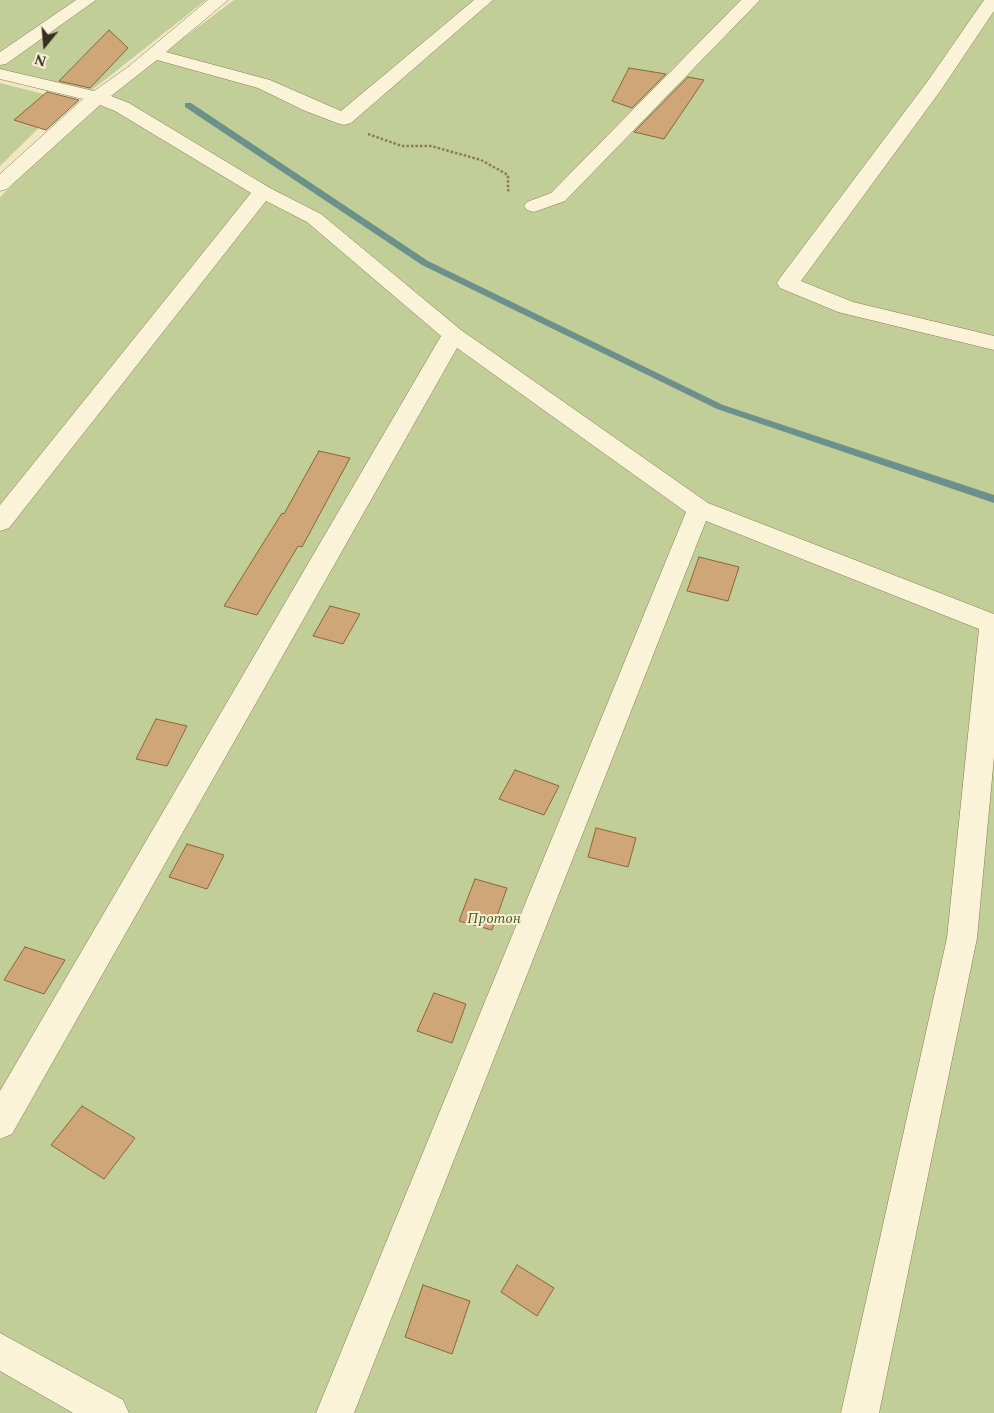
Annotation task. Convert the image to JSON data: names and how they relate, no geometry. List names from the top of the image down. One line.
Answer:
{"parks":["Протон"],"north":"bottom"}
